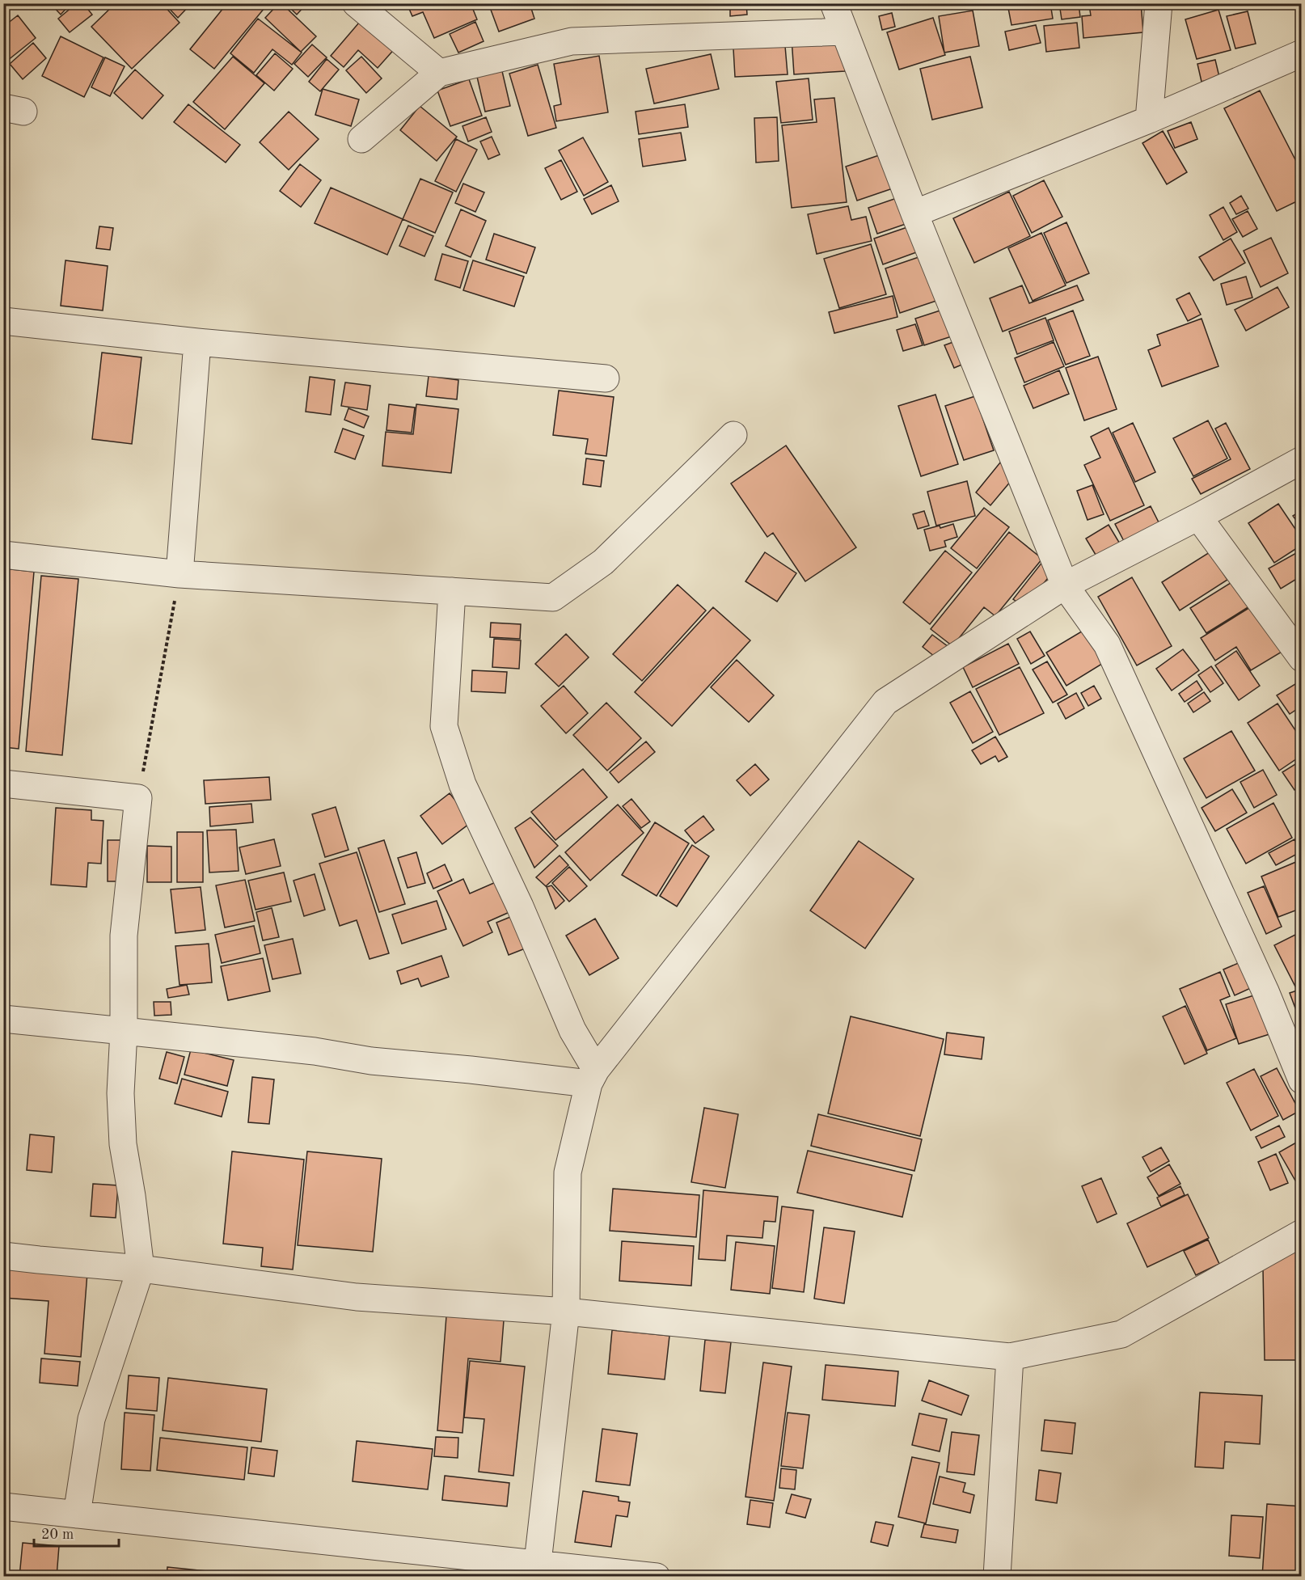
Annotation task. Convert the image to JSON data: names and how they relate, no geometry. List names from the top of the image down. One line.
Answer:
{"scale_bar":"20 m"}
